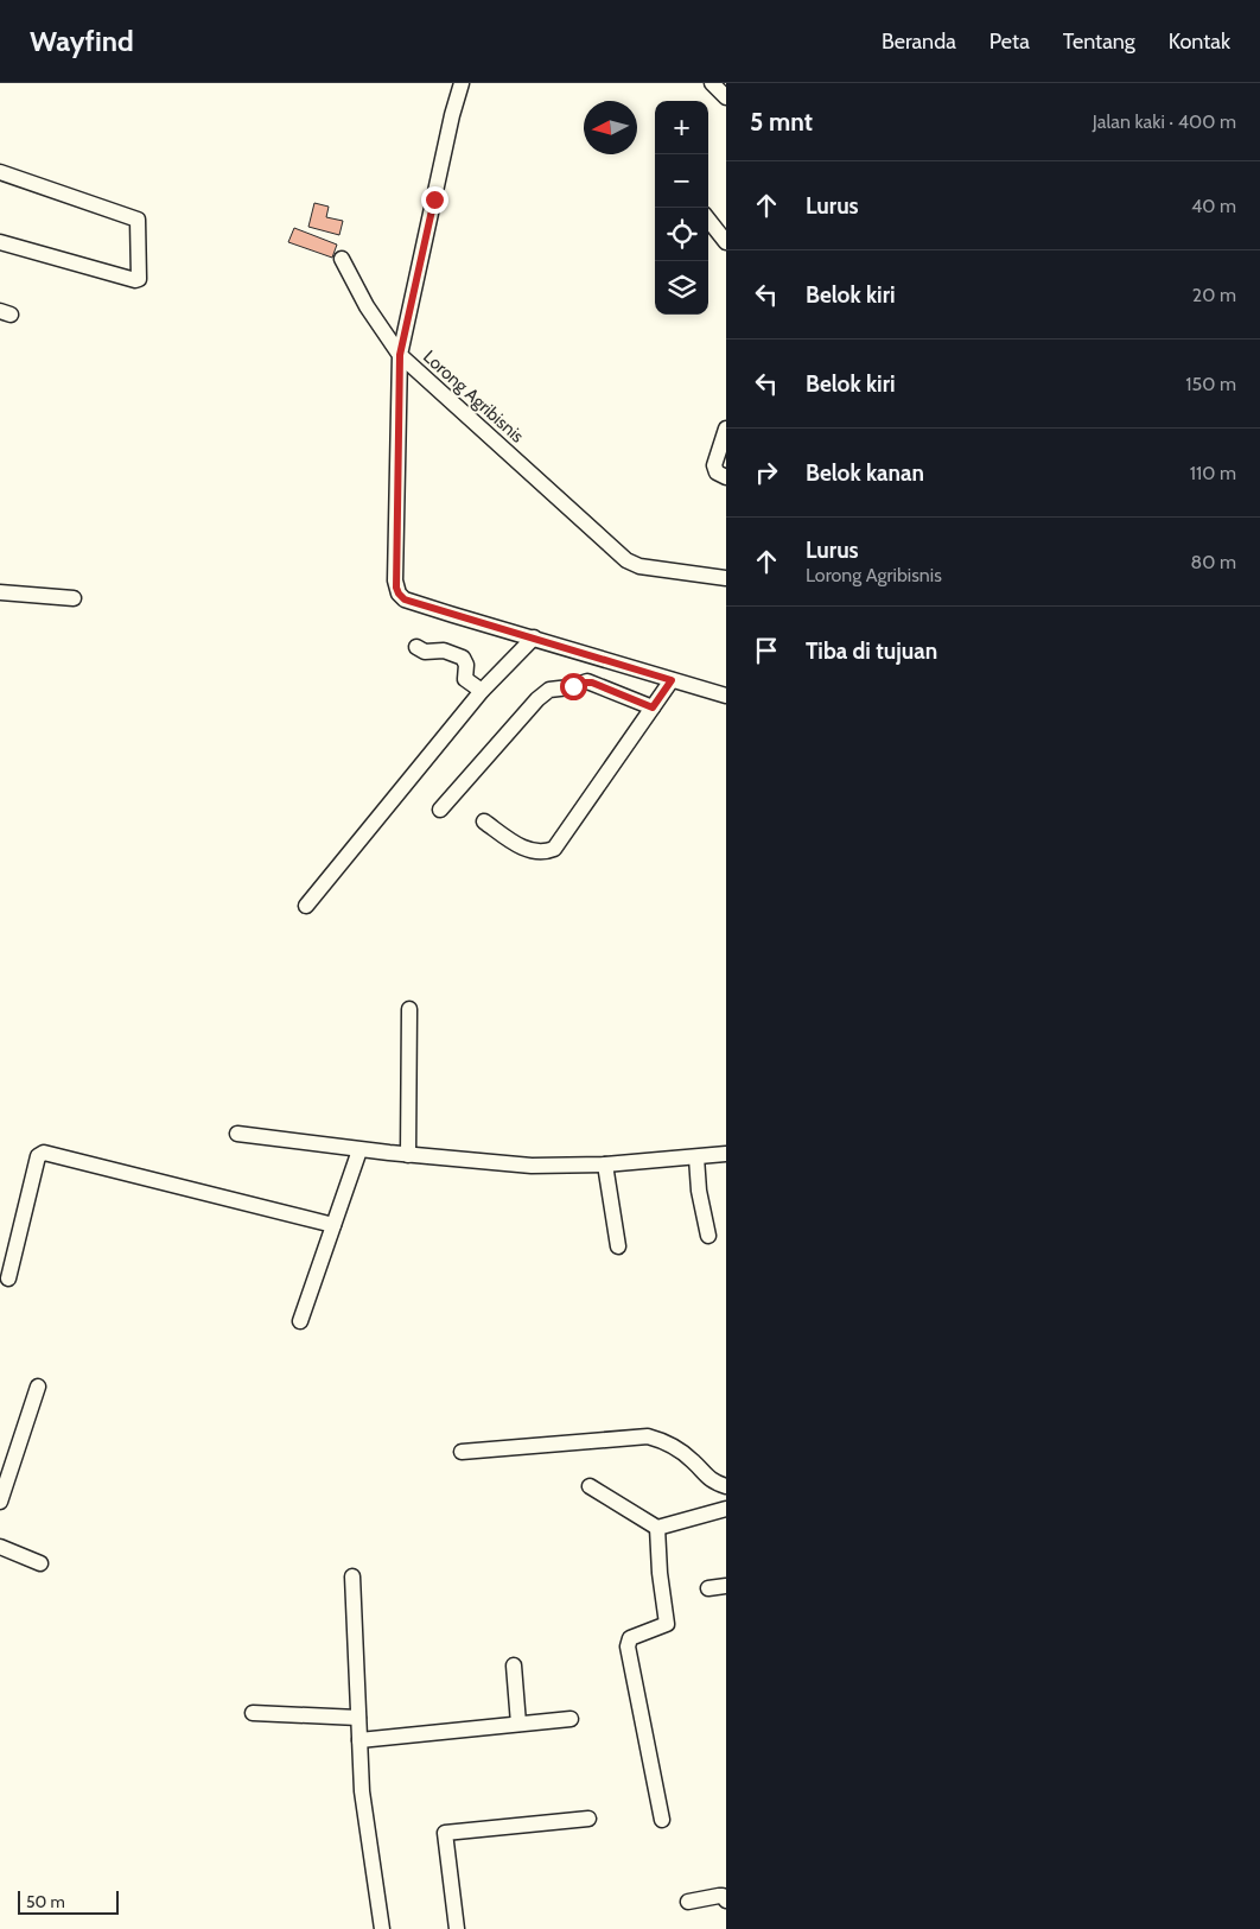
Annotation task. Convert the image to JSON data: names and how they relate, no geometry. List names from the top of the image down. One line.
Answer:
{"streets":{"street":["Lorong Agribisnis"]},"scale_bar":"50 m","north":"left","page":{"header":"Wayfind","nav":["Beranda","Peta","Tentang","Kontak"],"heading":["5 mnt","Jalan kaki · 400 m"],"map_buttons":["+","−"],"list":[["Lurus","40 m"],["Belok kiri","20 m"],["Belok kiri","150 m"],["Belok kanan","110 m"],["Lurus","Lorong Agribisnis","80 m"],"Tiba di tujuan"],"scale":"50 m"}}
